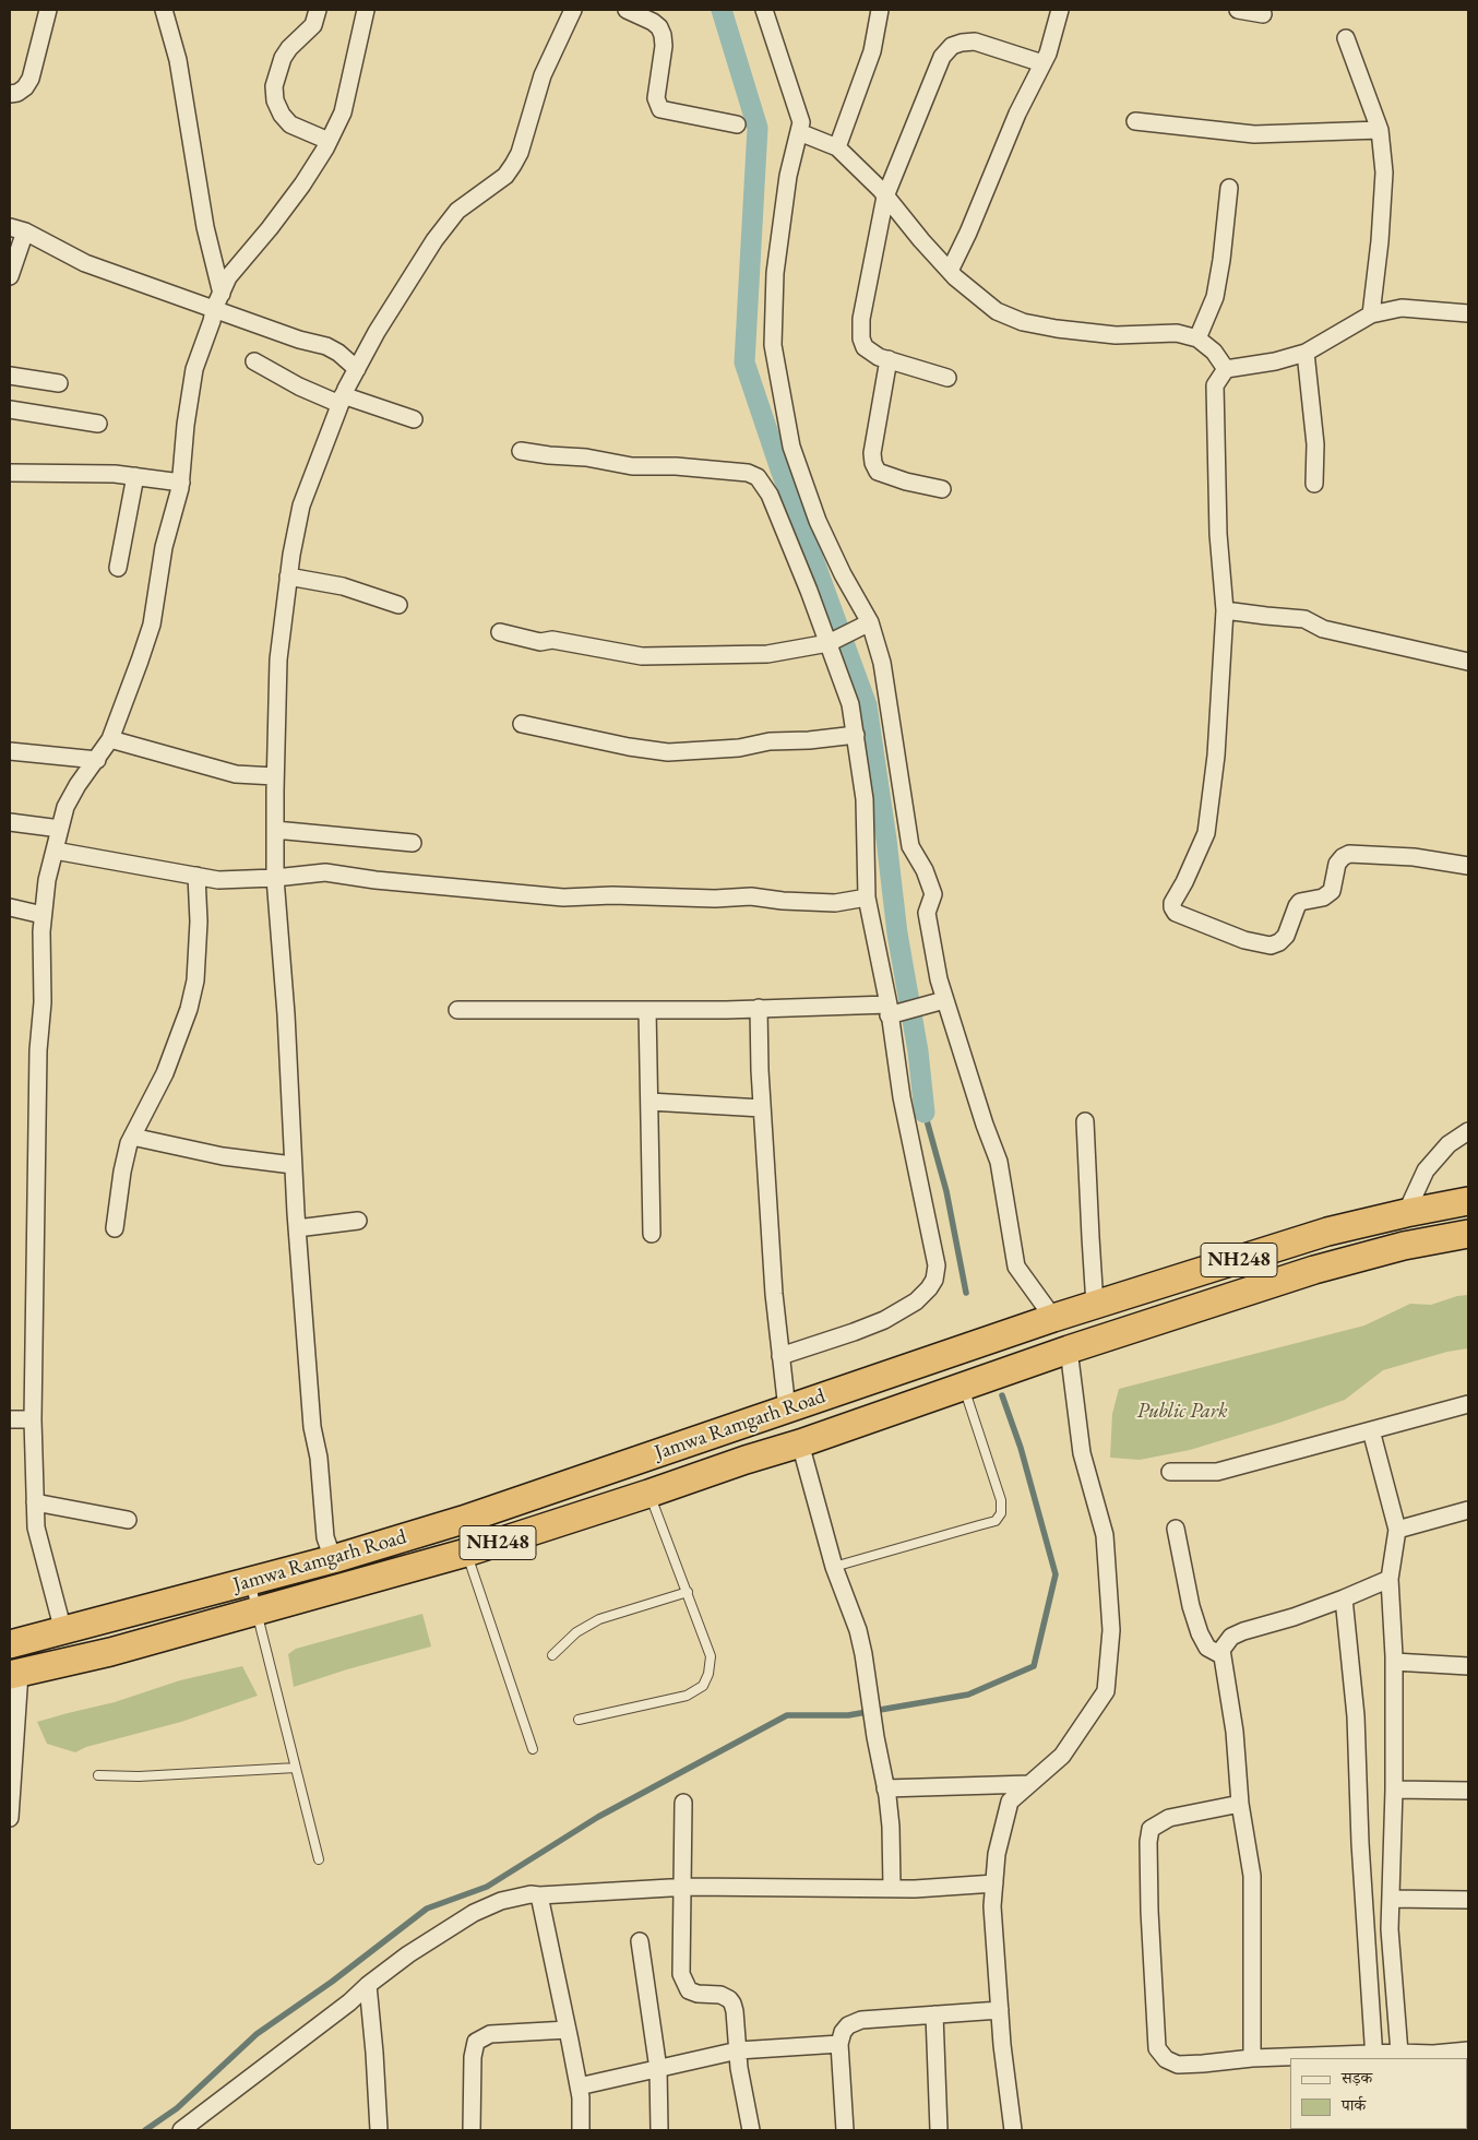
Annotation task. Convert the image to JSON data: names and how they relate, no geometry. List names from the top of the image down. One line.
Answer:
{"streets":{"highway":["NH248","Jamwa Ramgarh Road"]},"parks":["Public Park"],"legend":["सड़क","पार्क"]}
